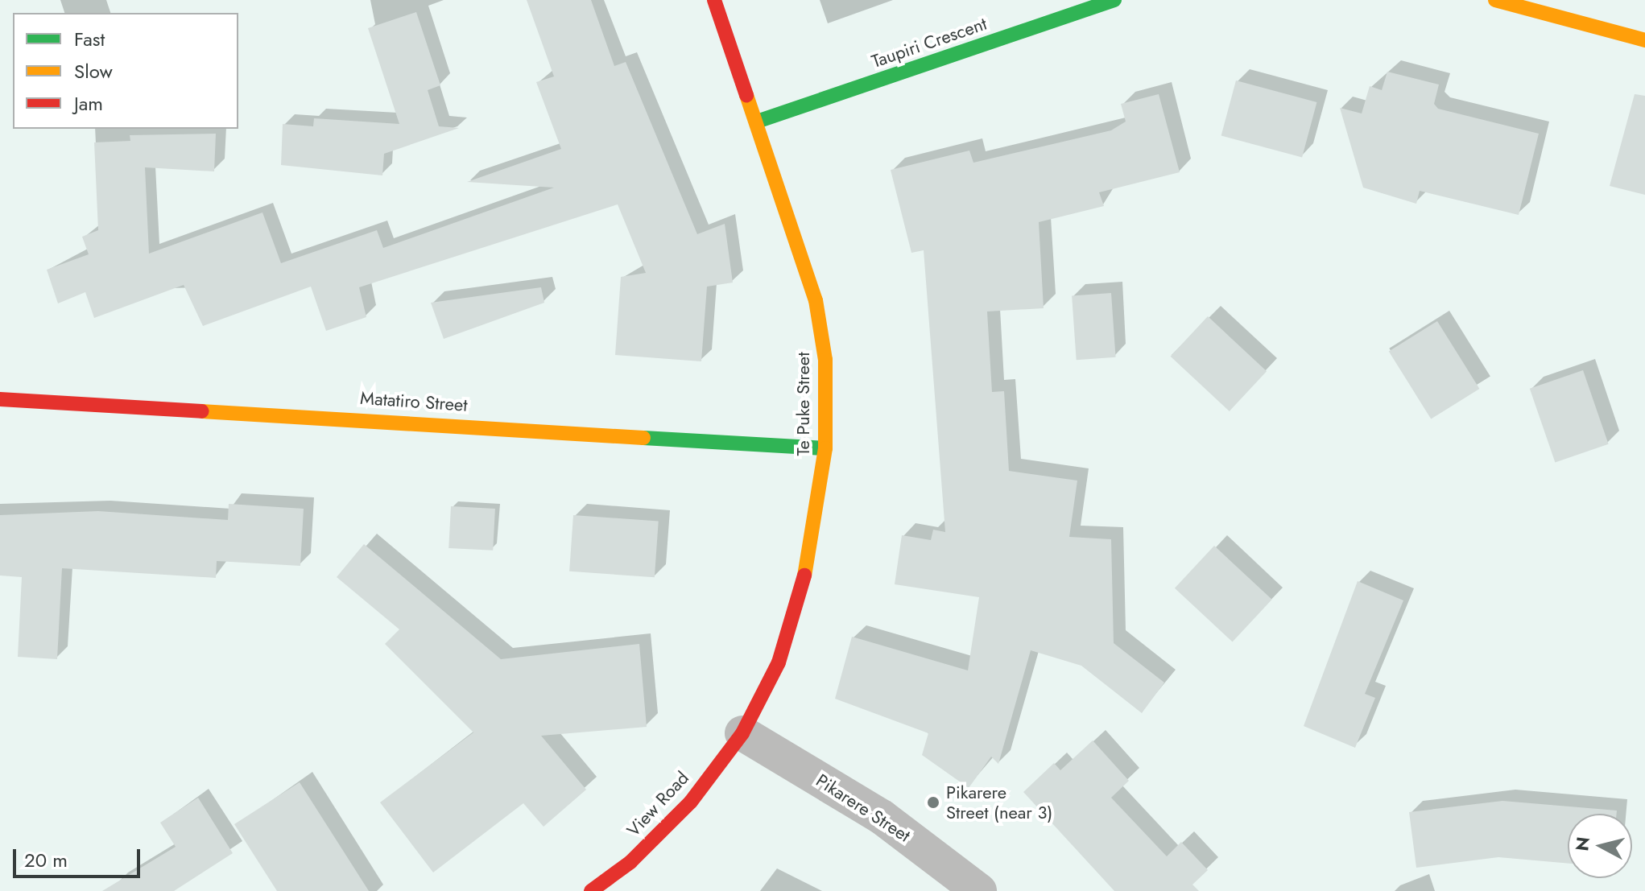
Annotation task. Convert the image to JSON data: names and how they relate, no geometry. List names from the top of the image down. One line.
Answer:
{"streets":{"street":["Taupiri Crescent","Matatiro Street","Te Puke Street","View Road","Pikarere Street"]},"crossings":[["Taupiri Crescent","Te Puke Street"],["Matatiro Street","Te Puke Street"],["Te Puke Street","View Road"],["Te Puke Street","Pikarere Street"],["View Road","Pikarere Street"]],"places":["Pikarere Street (near 3)"],"legend":["Fast","Slow","Jam"],"scale_bar":"20 m","north":"left"}
